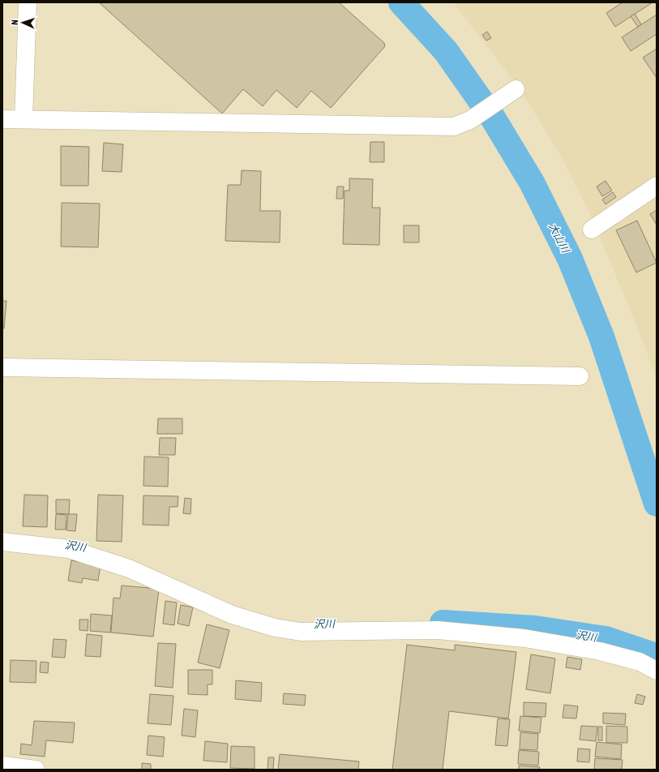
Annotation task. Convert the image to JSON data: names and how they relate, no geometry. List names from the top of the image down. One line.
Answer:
{"water":["大山川","沢川"],"north":"left"}
